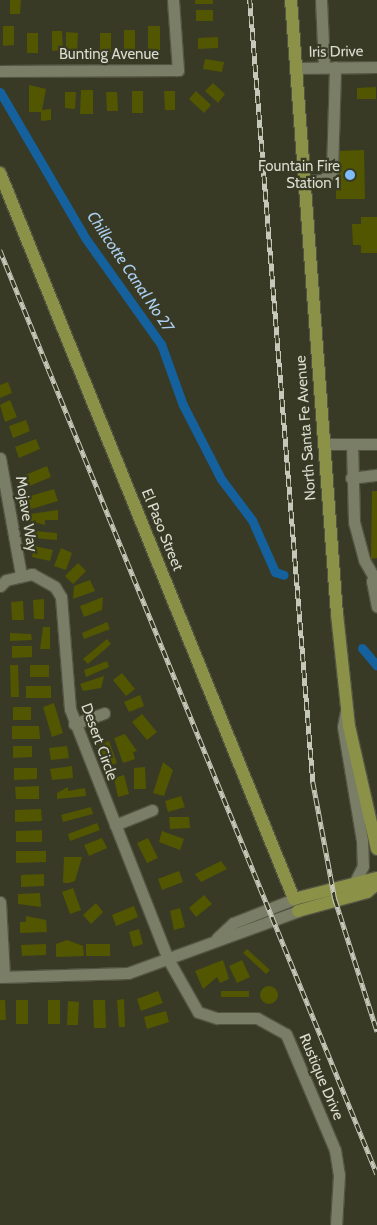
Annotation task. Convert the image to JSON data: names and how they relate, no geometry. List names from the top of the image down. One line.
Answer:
{"streets":{"main road":["North Santa Fe Avenue","El Paso Street"],"street":["Iris Drive","Bunting Avenue","Mojave Way","Desert Circle","Rustique Drive"]},"crossings":[["Iris Drive","North Santa Fe Avenue"],["Mojave Way","Desert Circle"],["Desert Circle","Rustique Drive"]],"water":["Chillcotte Canal No 27"],"places":["Fountain Fire Station 1"]}
